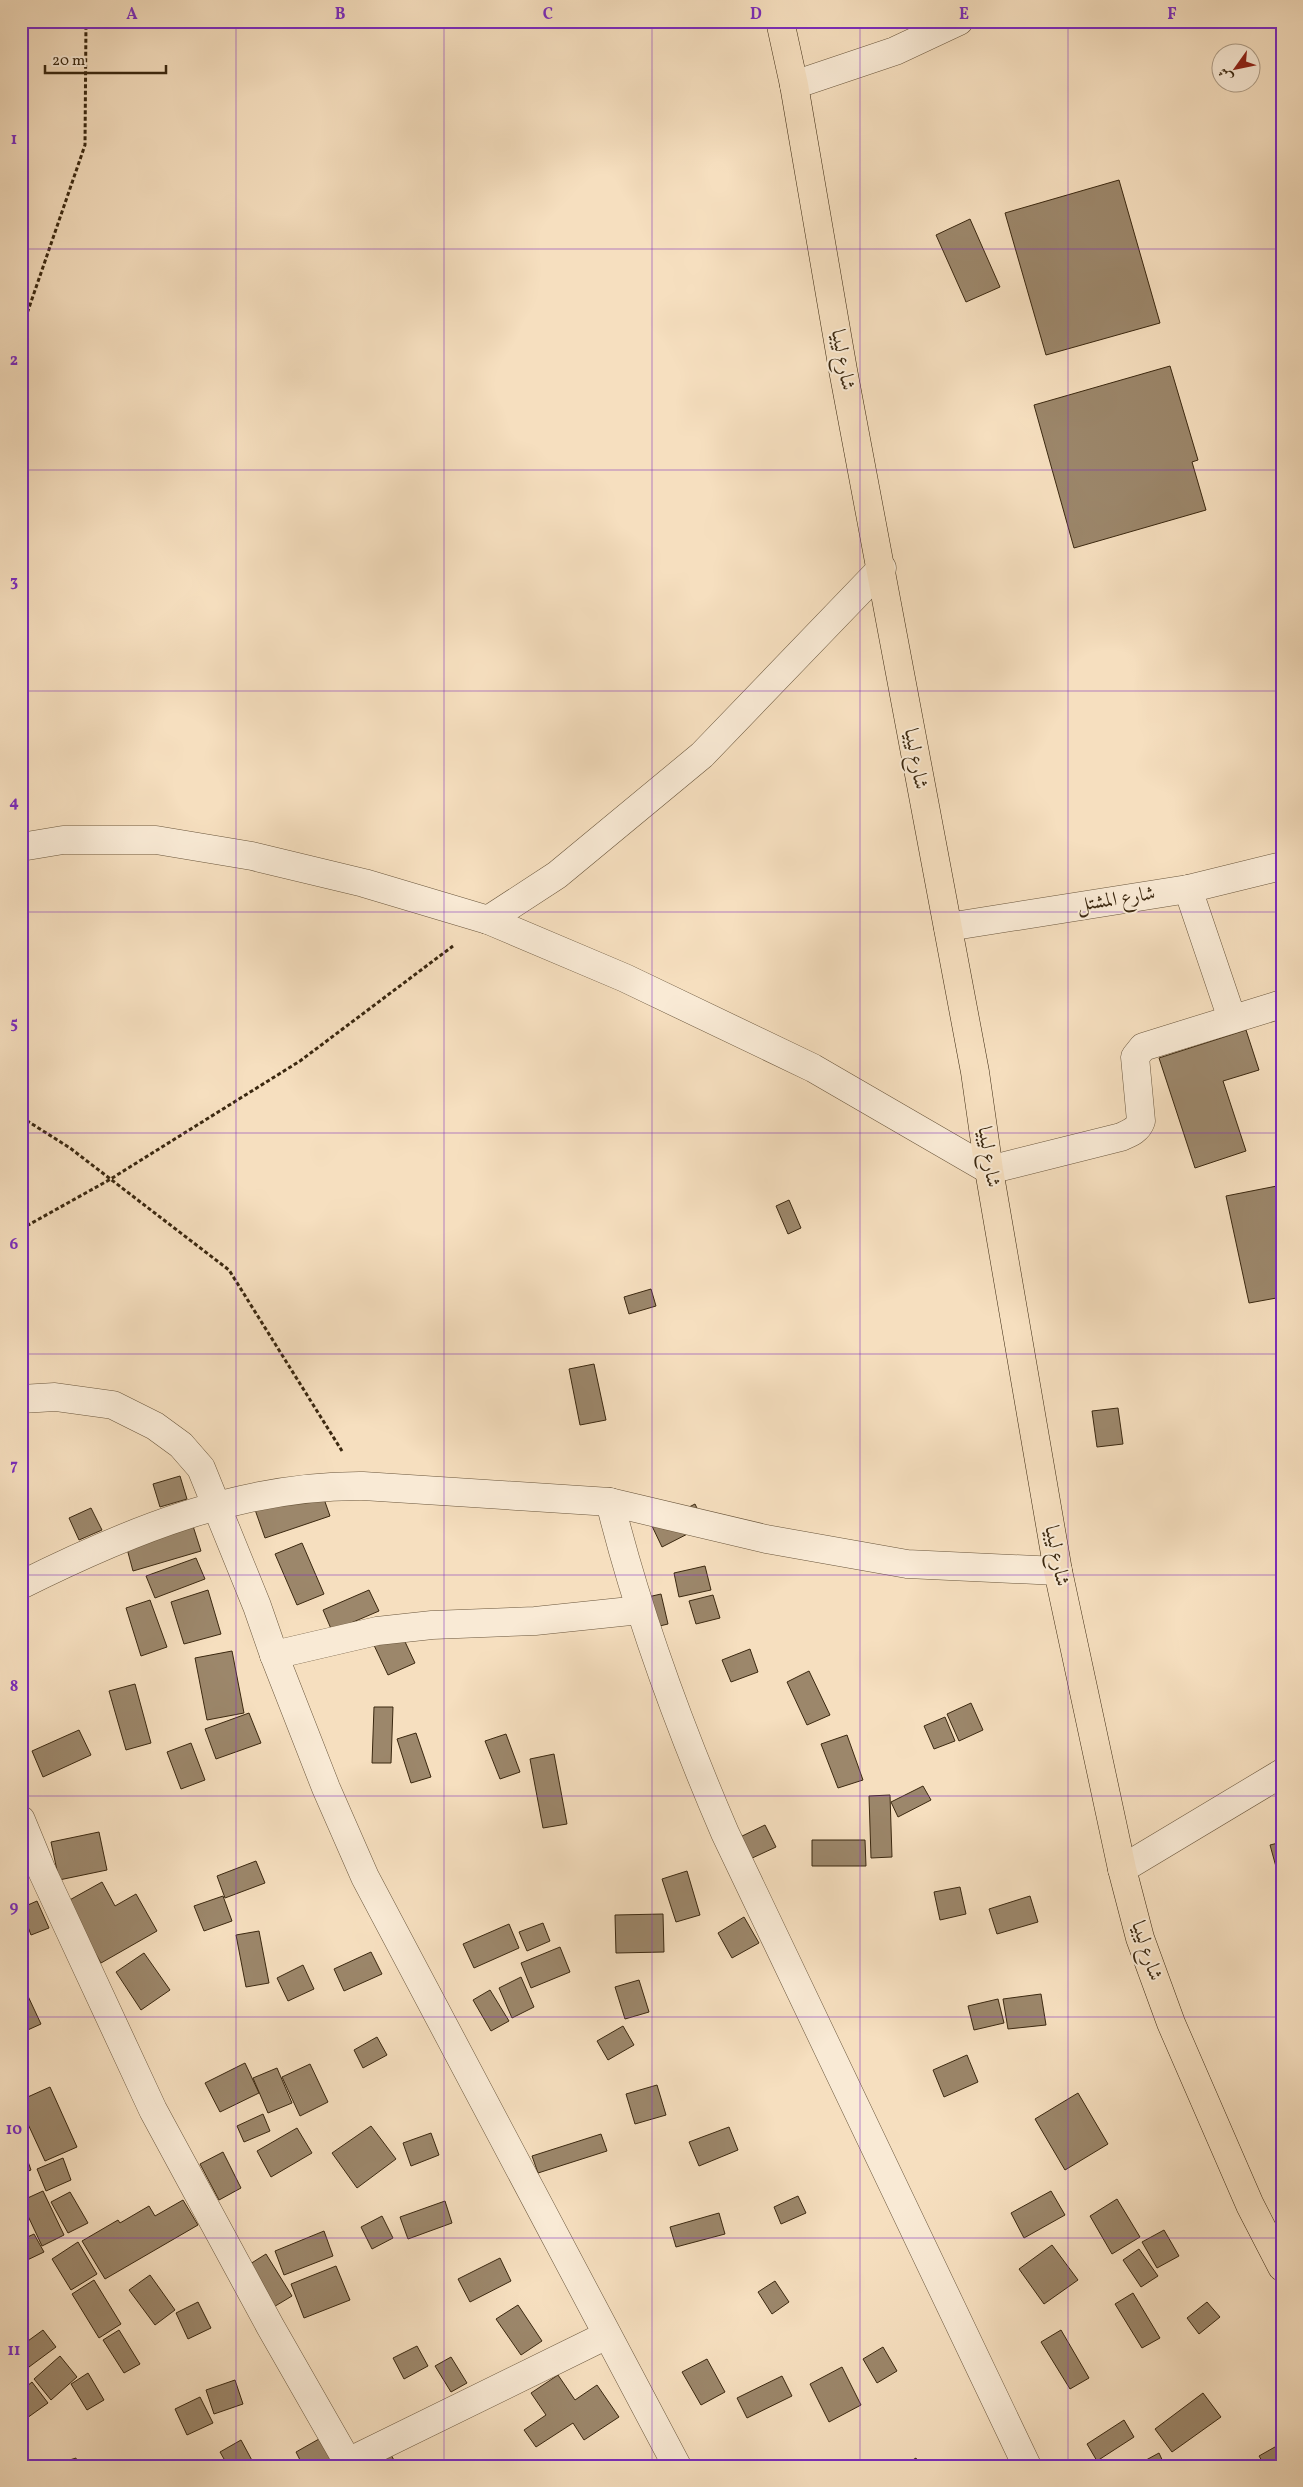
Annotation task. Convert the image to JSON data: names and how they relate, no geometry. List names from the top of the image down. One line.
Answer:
{"streets":{"highway":["شارع ليبيا"],"street":["شارع المشتل"]},"crossings":[["شارع ليبيا","شارع المشتل"]],"scale_bar":"20 m","north":"bottom left","grid":{"columns":["A","B","C","D","E","F"],"rows":["1","2","3","4","5","6","7","8","9","10","11"]}}
